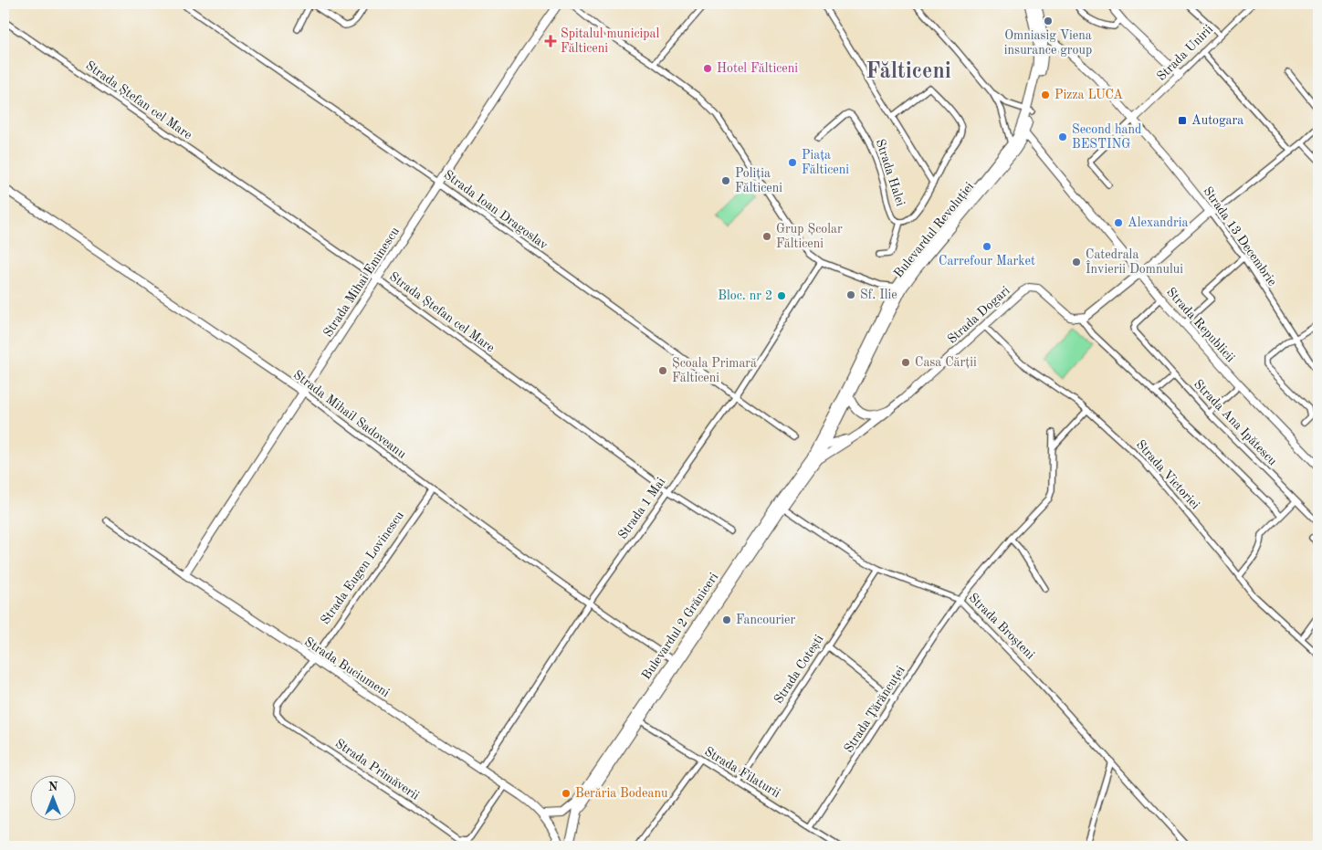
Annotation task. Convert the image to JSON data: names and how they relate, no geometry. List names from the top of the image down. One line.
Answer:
{"streets":{"main road":["Bulevardul Revoluției","Bulevardul 2 Grăniceri"],"street":["Strada Unirii","Strada Ștefan cel Mare","Strada Halei","Strada Ioan Dragoslav","Strada 13 Decembrie","Strada Mihai Eminescu","Strada Dogari","Strada Republicii","Strada Mihail Sadoveanu","Strada Ana Ipătescu","Strada Victoriei","Strada 1 Mai","Strada Eugen Lovinescu","Strada Broșteni","Strada Buciumeni","Strada Cotești","Strada Țărăncuței","Strada Primăverii","Strada Filaturii"]},"crossings":[["Strada Unirii","Strada 13 Decembrie"],["Strada Ștefan cel Mare","Strada Mihai Eminescu"],["Strada Ștefan cel Mare","Strada 1 Mai"],["Strada Ioan Dragoslav","Strada Mihai Eminescu"],["Strada Ioan Dragoslav","Strada 1 Mai"],["Bulevardul Revoluției","Strada 13 Decembrie"],["Bulevardul Revoluției","Strada Dogari"],["Bulevardul Revoluției","Strada Republicii"],["Bulevardul Revoluției","Bulevardul 2 Grăniceri"],["Strada Mihai Eminescu","Strada Mihail Sadoveanu"],["Strada Mihai Eminescu","Strada Buciumeni"],["Strada Dogari","Strada Victoriei"],["Strada Dogari","Bulevardul 2 Grăniceri"],["Strada Republicii","Strada Ana Ipătescu"],["Strada Mihail Sadoveanu","Strada 1 Mai"],["Strada Mihail Sadoveanu","Strada Eugen Lovinescu"],["Strada Mihail Sadoveanu","Bulevardul 2 Grăniceri"],["Strada 1 Mai","Strada Buciumeni"],["Strada Eugen Lovinescu","Strada Buciumeni"],["Strada Eugen Lovinescu","Strada Primăverii"],["Bulevardul 2 Grăniceri","Strada Broșteni"],["Bulevardul 2 Grăniceri","Strada Filaturii"],["Strada Broșteni","Strada Cotești"],["Strada Broșteni","Strada Țărăncuței"],["Strada Buciumeni","Strada Primăverii"],["Strada Cotești","Strada Filaturii"],["Strada Țărăncuței","Strada Filaturii"]],"districts":["Fălticeni"],"places":{"other":["Omniasig Viena insurance group","Hotel Fălticeni","Pizza LUCA","Second hand BESTING","Piața Fălticeni","Poliția Fălticeni","Alexandria","Grup Școlar Fălticeni","Carrefour Market","Catedrala Învierii Domnului","Sf. Ilie","Bloc. nr 2","Casa Cărții","Școala Primară Fălticeni","Fancourier","Berăria Bodeanu"],"health":["Spitalul municipal Fălticeni"],"transit":["Autogara"]},"north":"top"}
